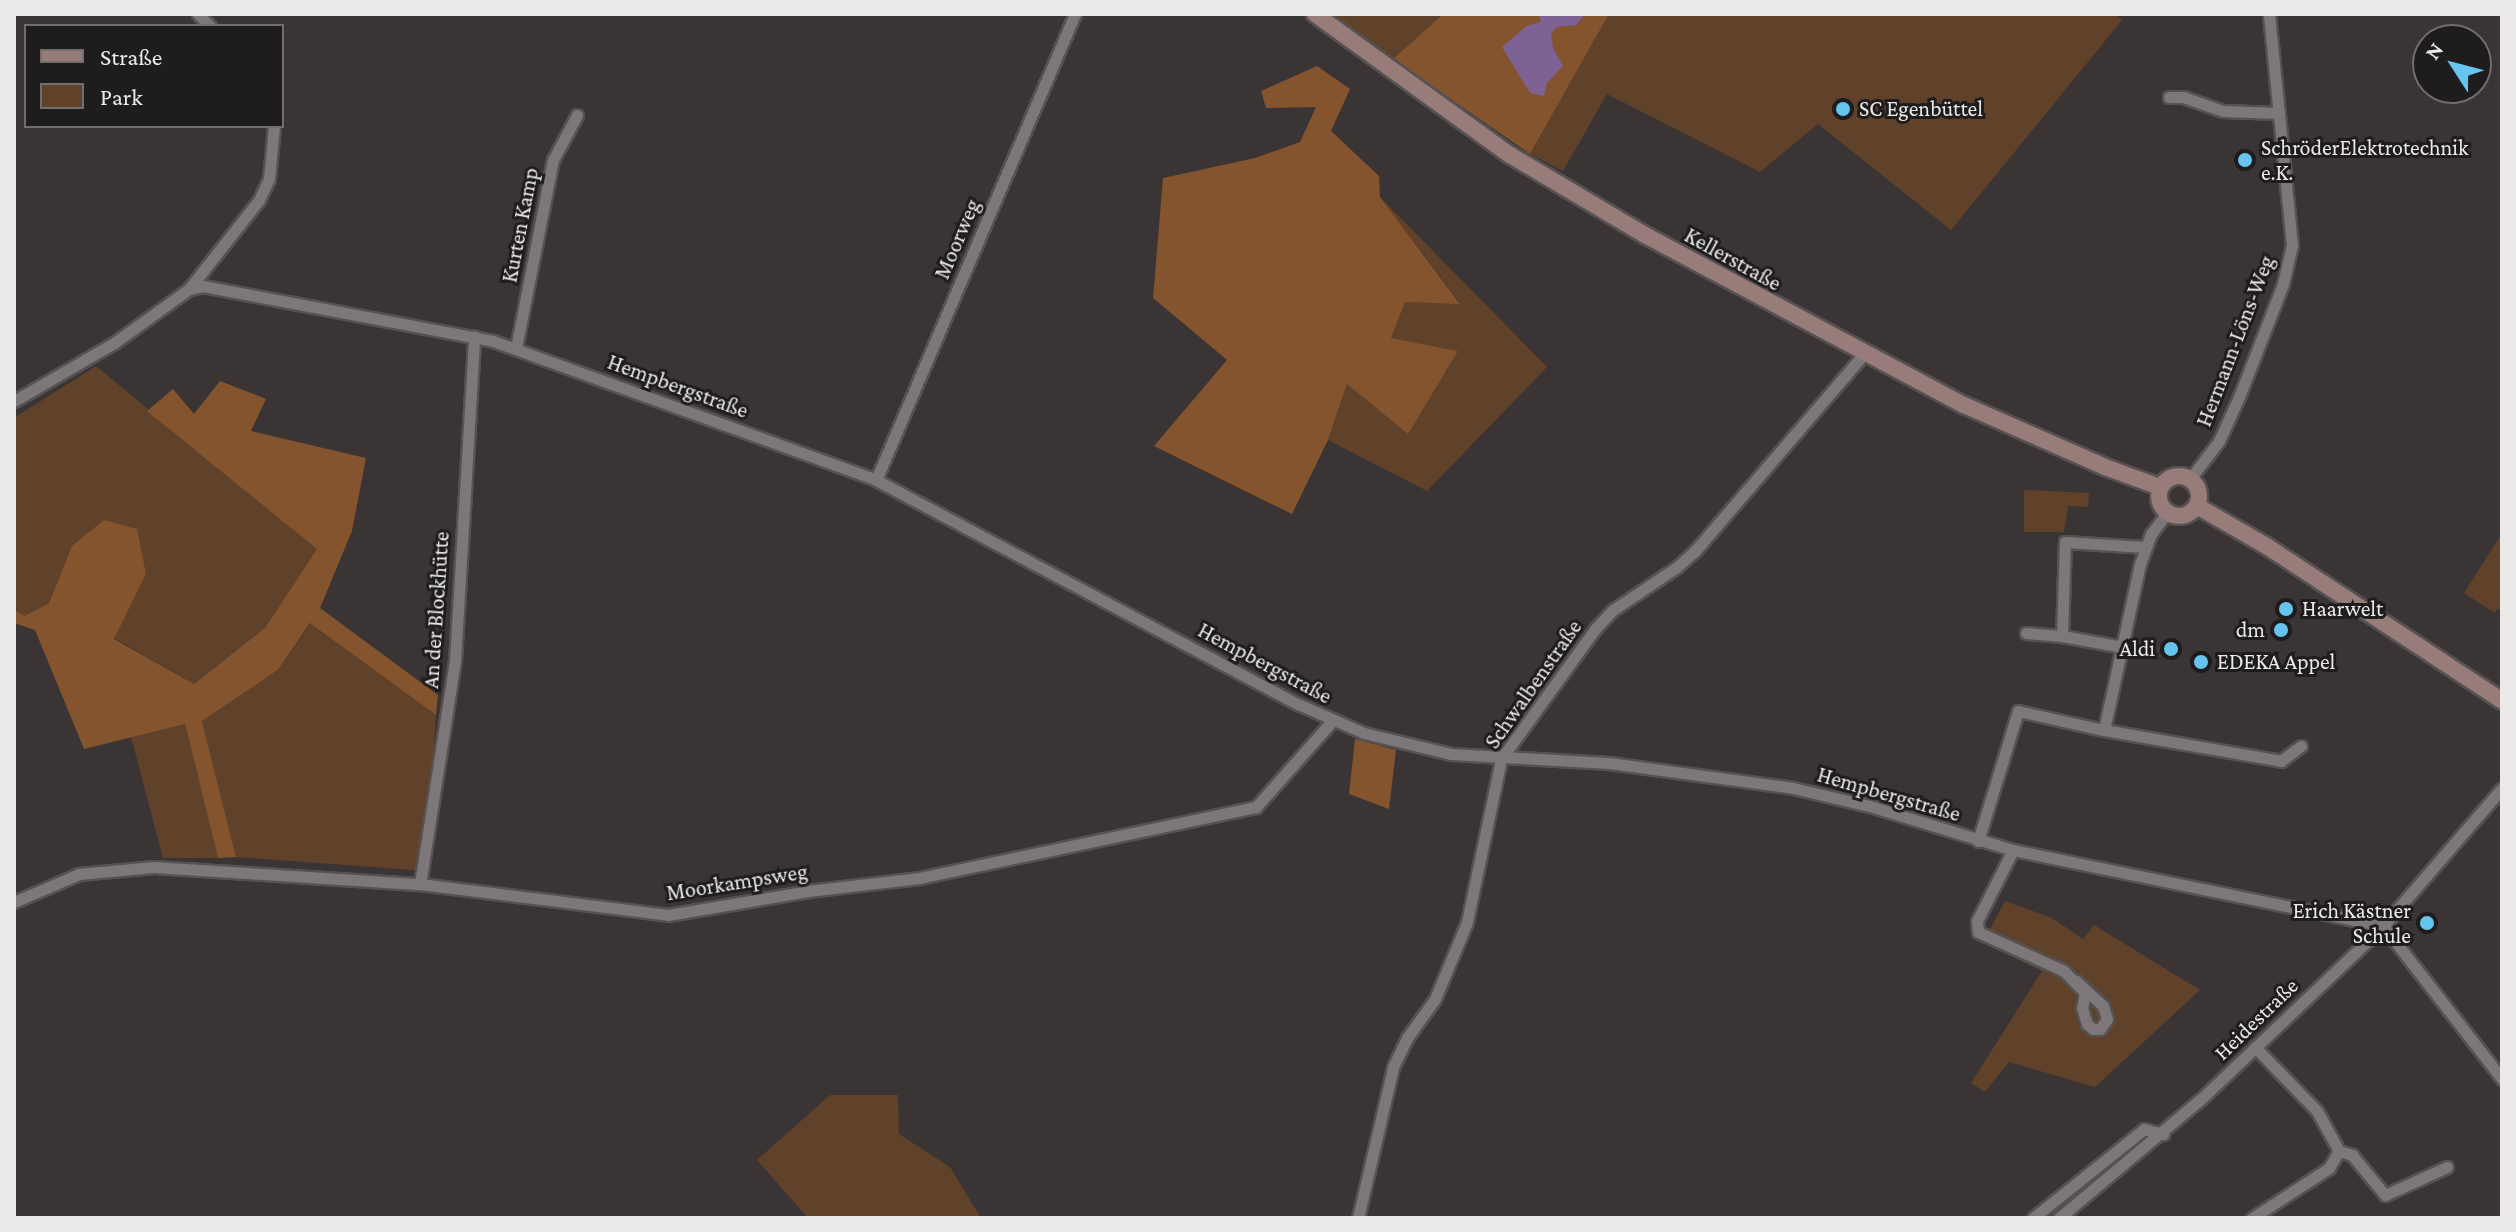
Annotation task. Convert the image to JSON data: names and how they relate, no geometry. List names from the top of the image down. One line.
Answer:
{"streets":{"main road":["Kellerstraße"],"street":["Kurten Kamp","Moorweg","Hermann-Löns-Weg","Hempbergstraße","An der Blockhütte","Schwalbenstraße","Moorkampsweg","Heidestraße"]},"crossings":[["Kurten Kamp","Hempbergstraße"],["Moorweg","Hempbergstraße"],["Kellerstraße","Hermann-Löns-Weg"],["Kellerstraße","Schwalbenstraße"],["Hempbergstraße","An der Blockhütte"],["Hempbergstraße","Schwalbenstraße"],["Hempbergstraße","Moorkampsweg"],["Hempbergstraße","Heidestraße"],["An der Blockhütte","Moorkampsweg"]],"places":["SC Egenbüttel","SchröderElektrotechnik e.K.","Haarwelt","dm","Aldi","EDEKA Appel","Erich Kästner Schule"],"legend":["Straße","Park"],"north":"top left"}
